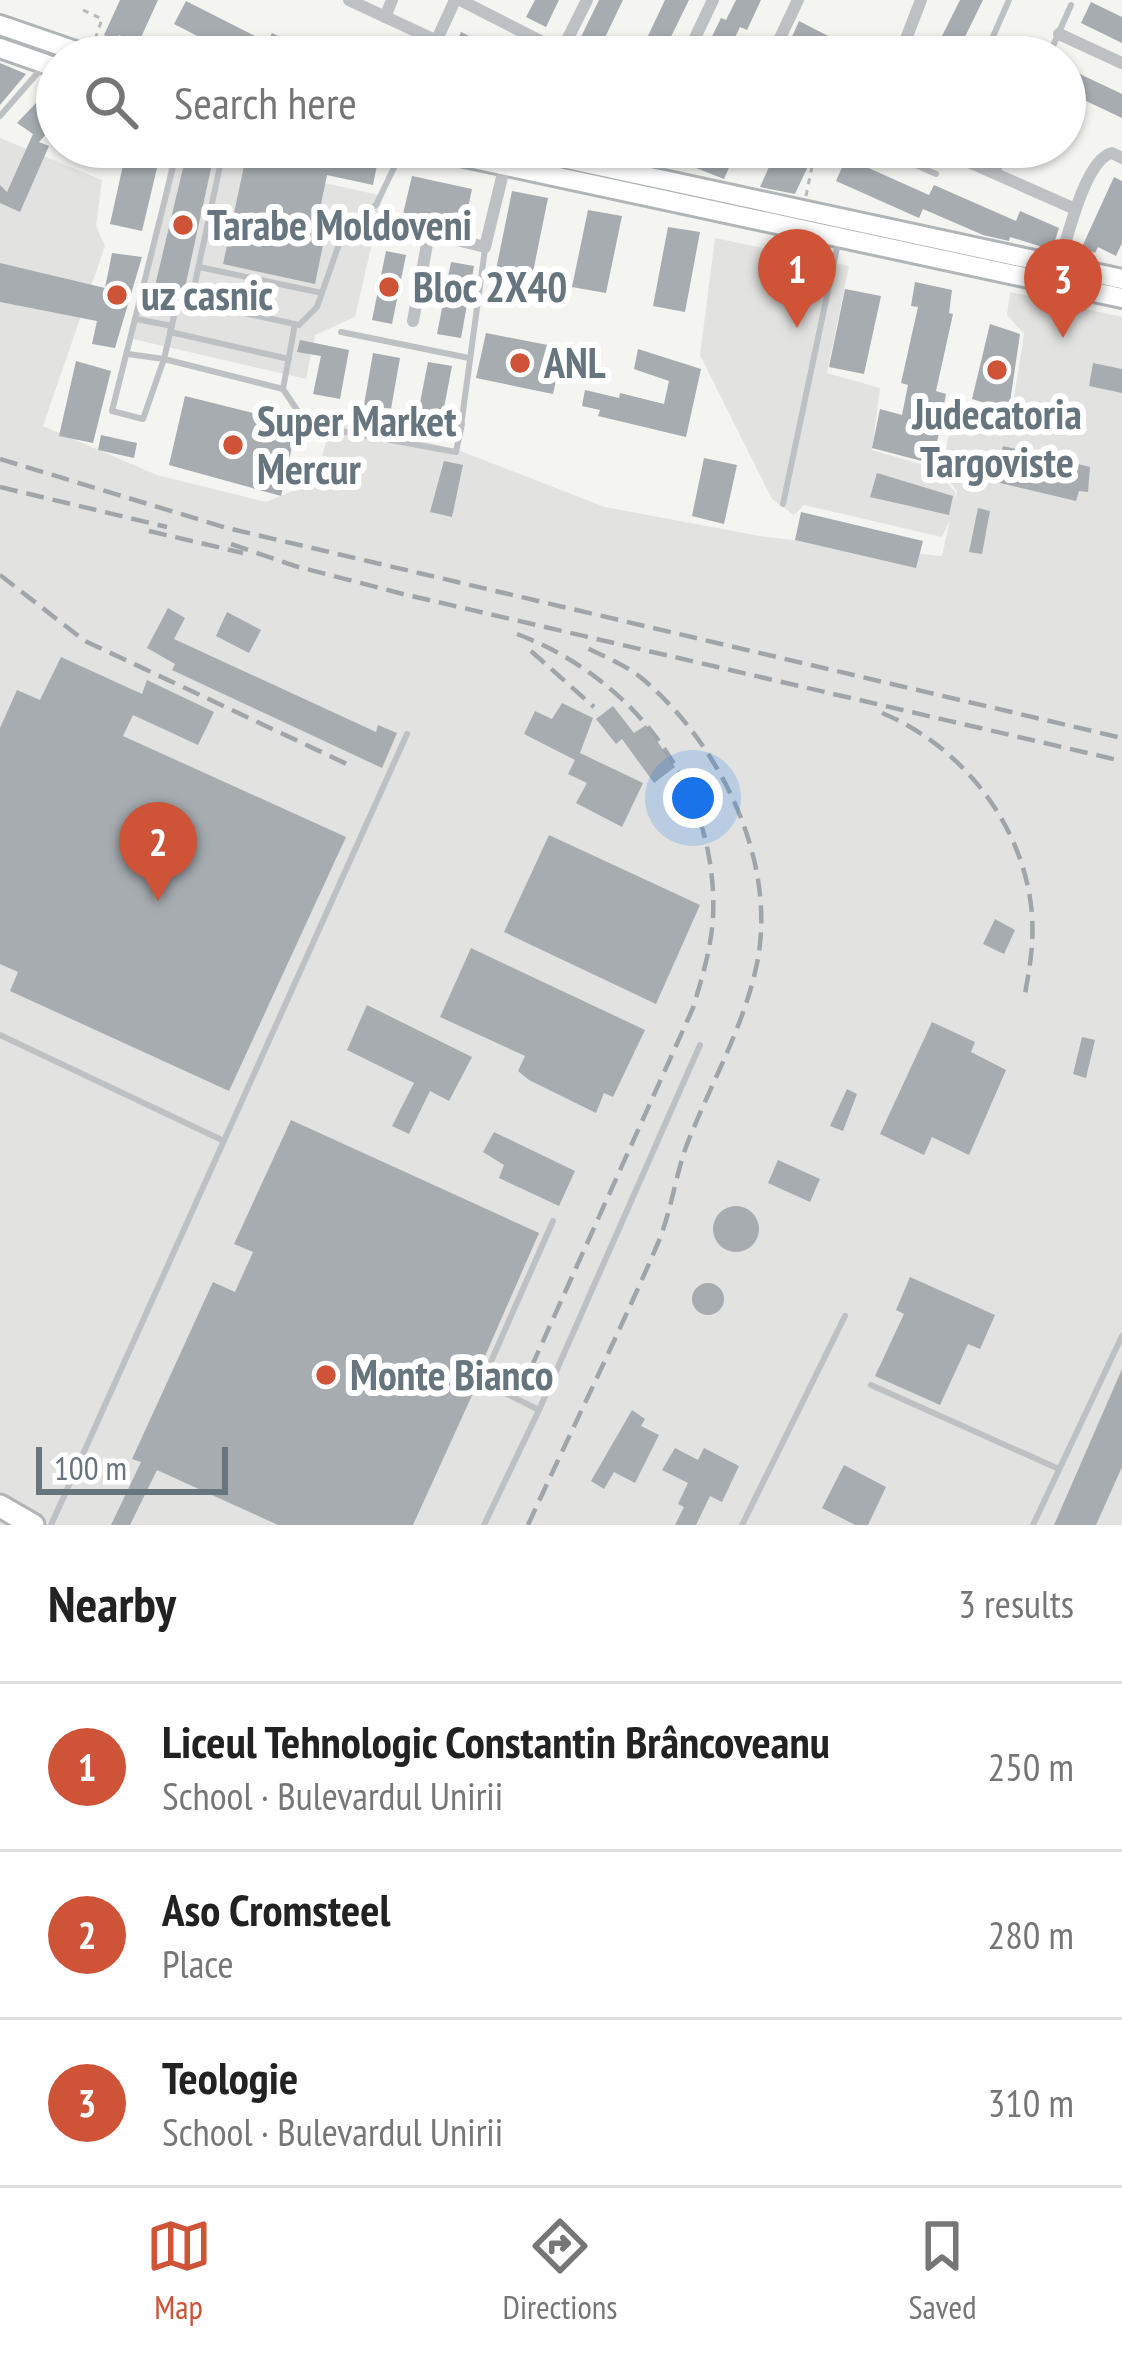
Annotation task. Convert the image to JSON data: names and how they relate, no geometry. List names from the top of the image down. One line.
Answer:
{"places":["Tarabe Moldoveni","Bloc 2X40","uz casnic","ANL","Judecatoria Targoviste","Super Market Mercur","Monte Bianco"],"scale_bar":"100 m","page":{"search":"Search here","pins":["1","3","2"],"scale":"100 m","heading":["Nearby","3 results"],"list":[{"mark":"1","name":"Liceul Tehnologic Constantin Brâncoveanu","note":"School · Bulevardul Unirii","value":"250 m"},{"mark":"2","name":"Aso Cromsteel","note":"Place","value":"280 m"},{"mark":"3","name":"Teologie","note":"School · Bulevardul Unirii","value":"310 m"}],"nav":["Map","Directions","Saved"]}}
